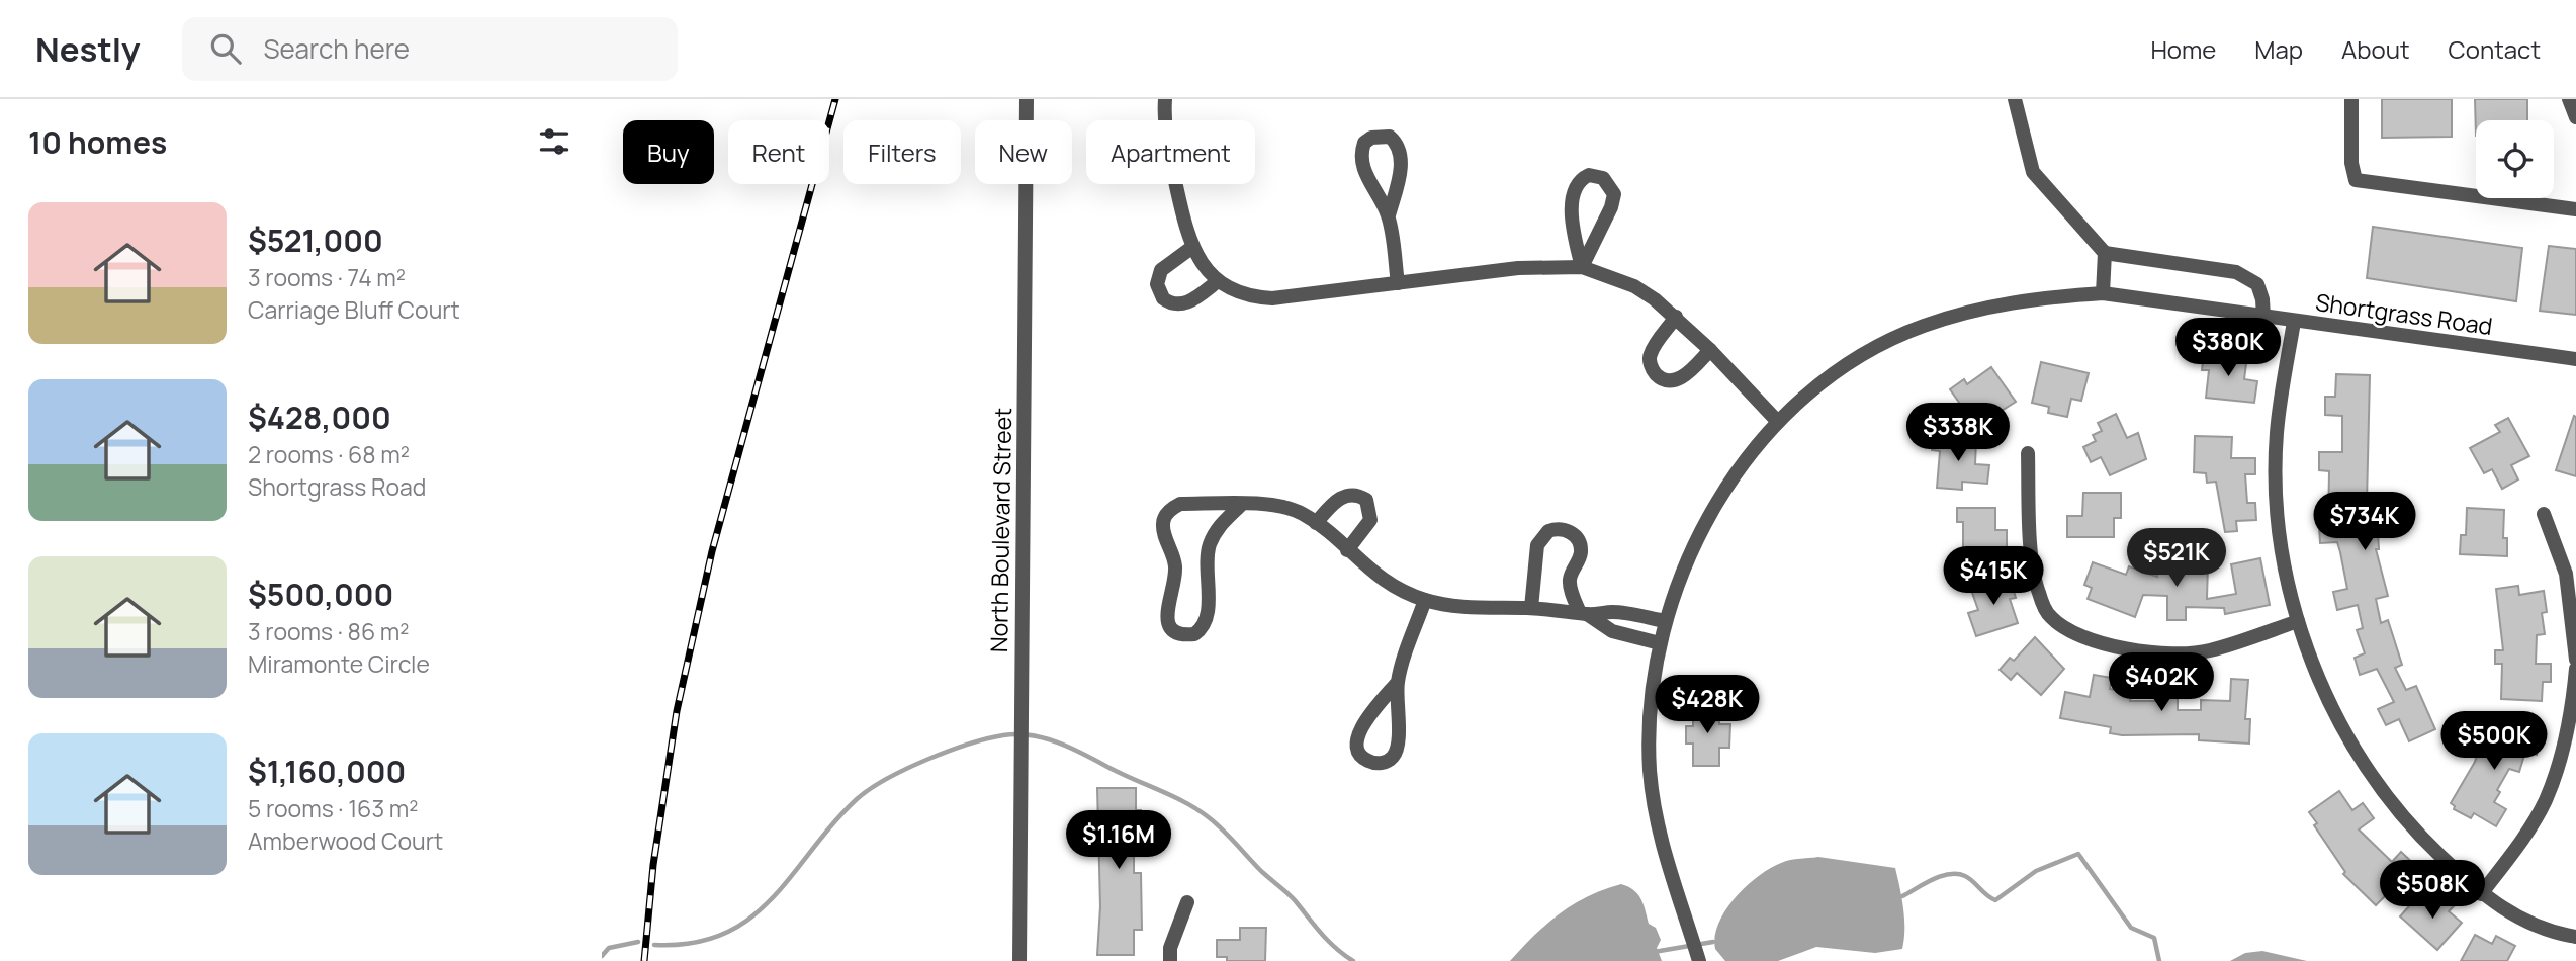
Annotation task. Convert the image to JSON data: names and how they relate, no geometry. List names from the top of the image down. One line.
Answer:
{"streets":{"street":["Shortgrass Road","North Boulevard Street"]},"page":{"header":"Nestly","search":"Search here","nav":["Home","Map","About","Contact"],"heading":"10 homes","chip":["Buy","Rent","Filters","New","Apartment"],"list":[{"name":"$521,000","note":"3 rooms · 74 m² · Carriage Bluff Court"},{"name":"$428,000","note":"2 rooms · 68 m² · Shortgrass Road"},{"name":"$500,000","note":"3 rooms · 86 m² · Miramonte Circle"},{"name":"$1,160,000","note":"5 rooms · 163 m² · Amberwood Court"}],"price":["$380K","$338K","$734K","$521K","$415K","$402K","$428K","$500K","$1.16M","$508K"]}}
